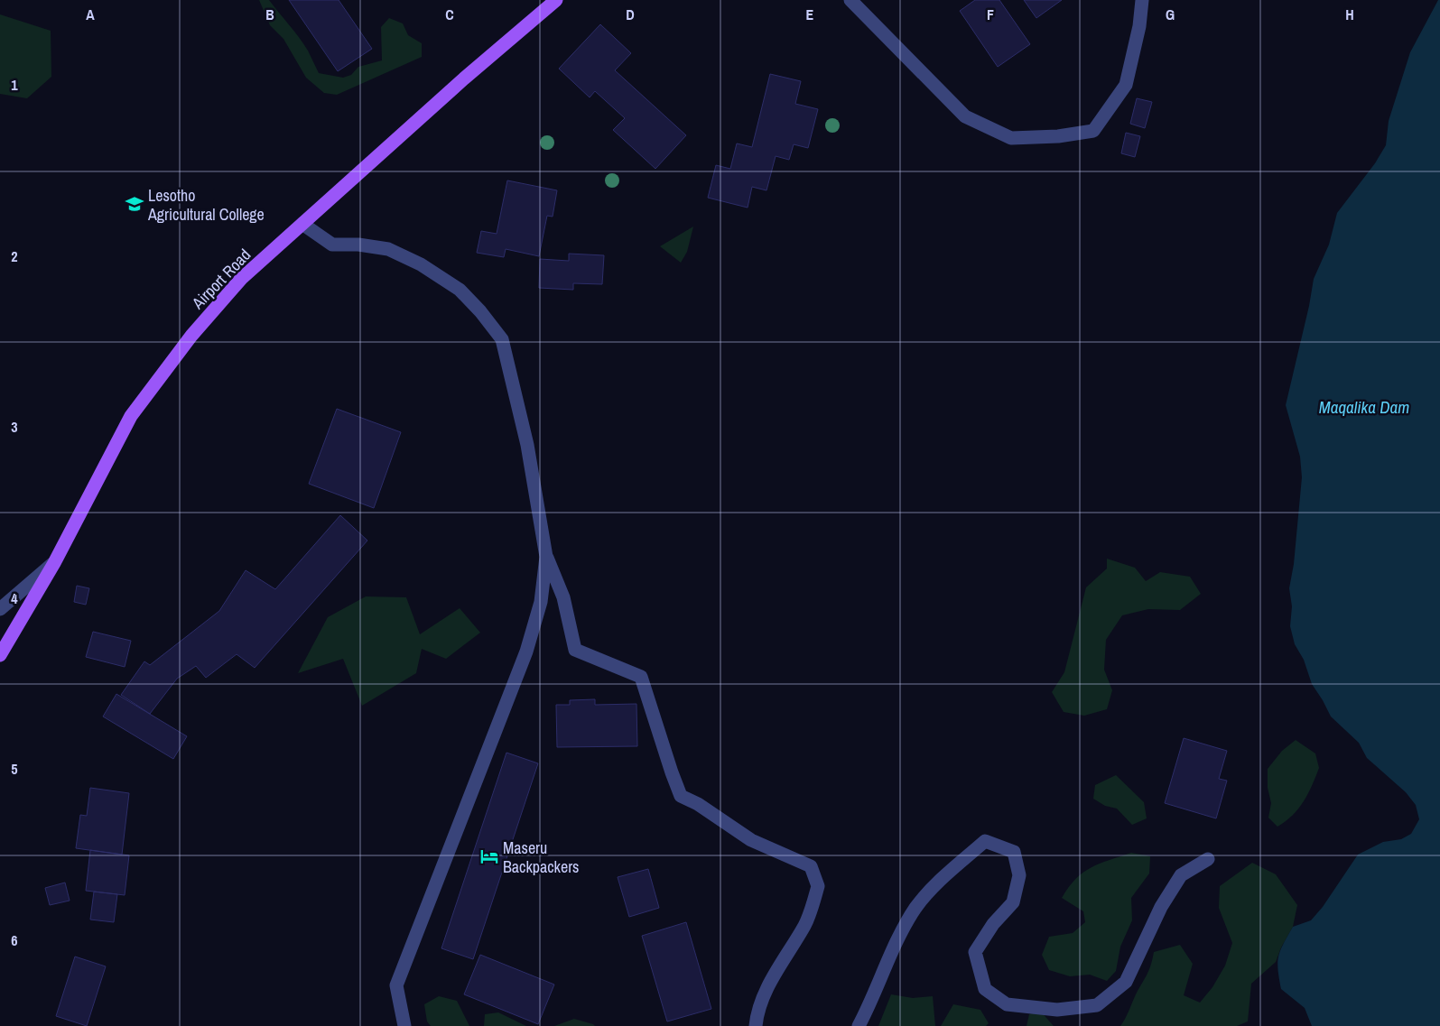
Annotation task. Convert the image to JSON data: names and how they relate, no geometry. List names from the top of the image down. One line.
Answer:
{"streets":{"main road":["Airport Road"]},"water":["Maqalika Dam"],"places":{"school or university":["Lesotho Agricultural College"],"hotel":["Maseru Backpackers"]},"grid":{"columns":["A","B","C","D","E","F","G","H"],"rows":["1","2","3","4","5","6"]}}
